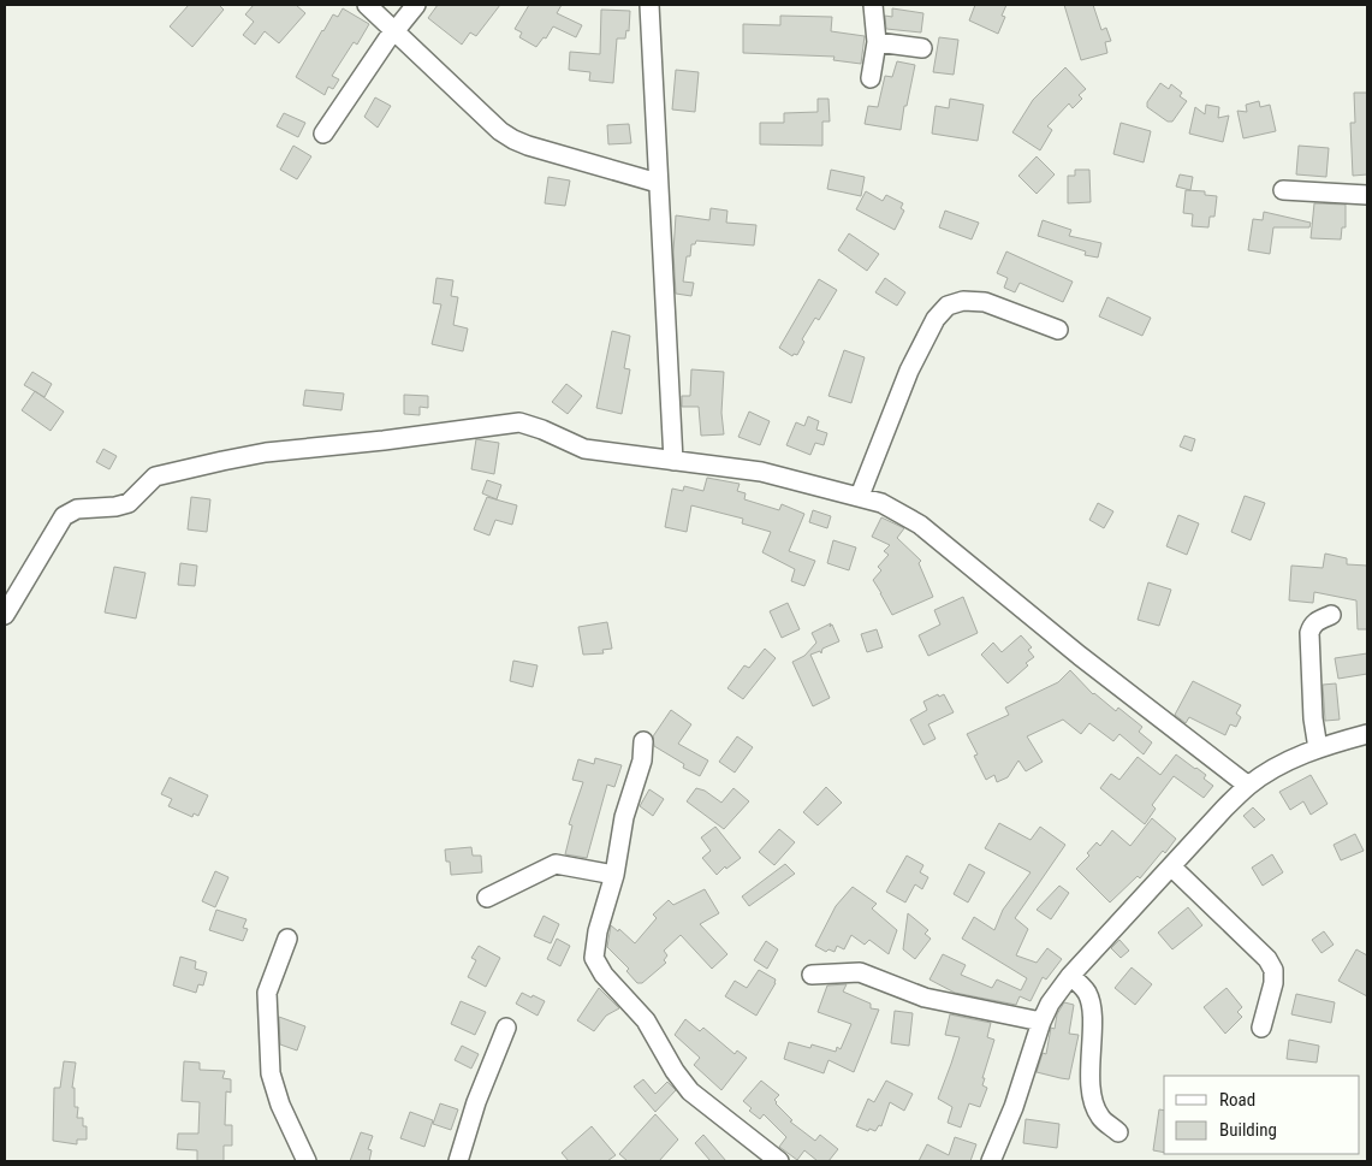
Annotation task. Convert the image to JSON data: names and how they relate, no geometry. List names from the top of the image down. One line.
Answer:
{"legend":["Road","Building"]}
